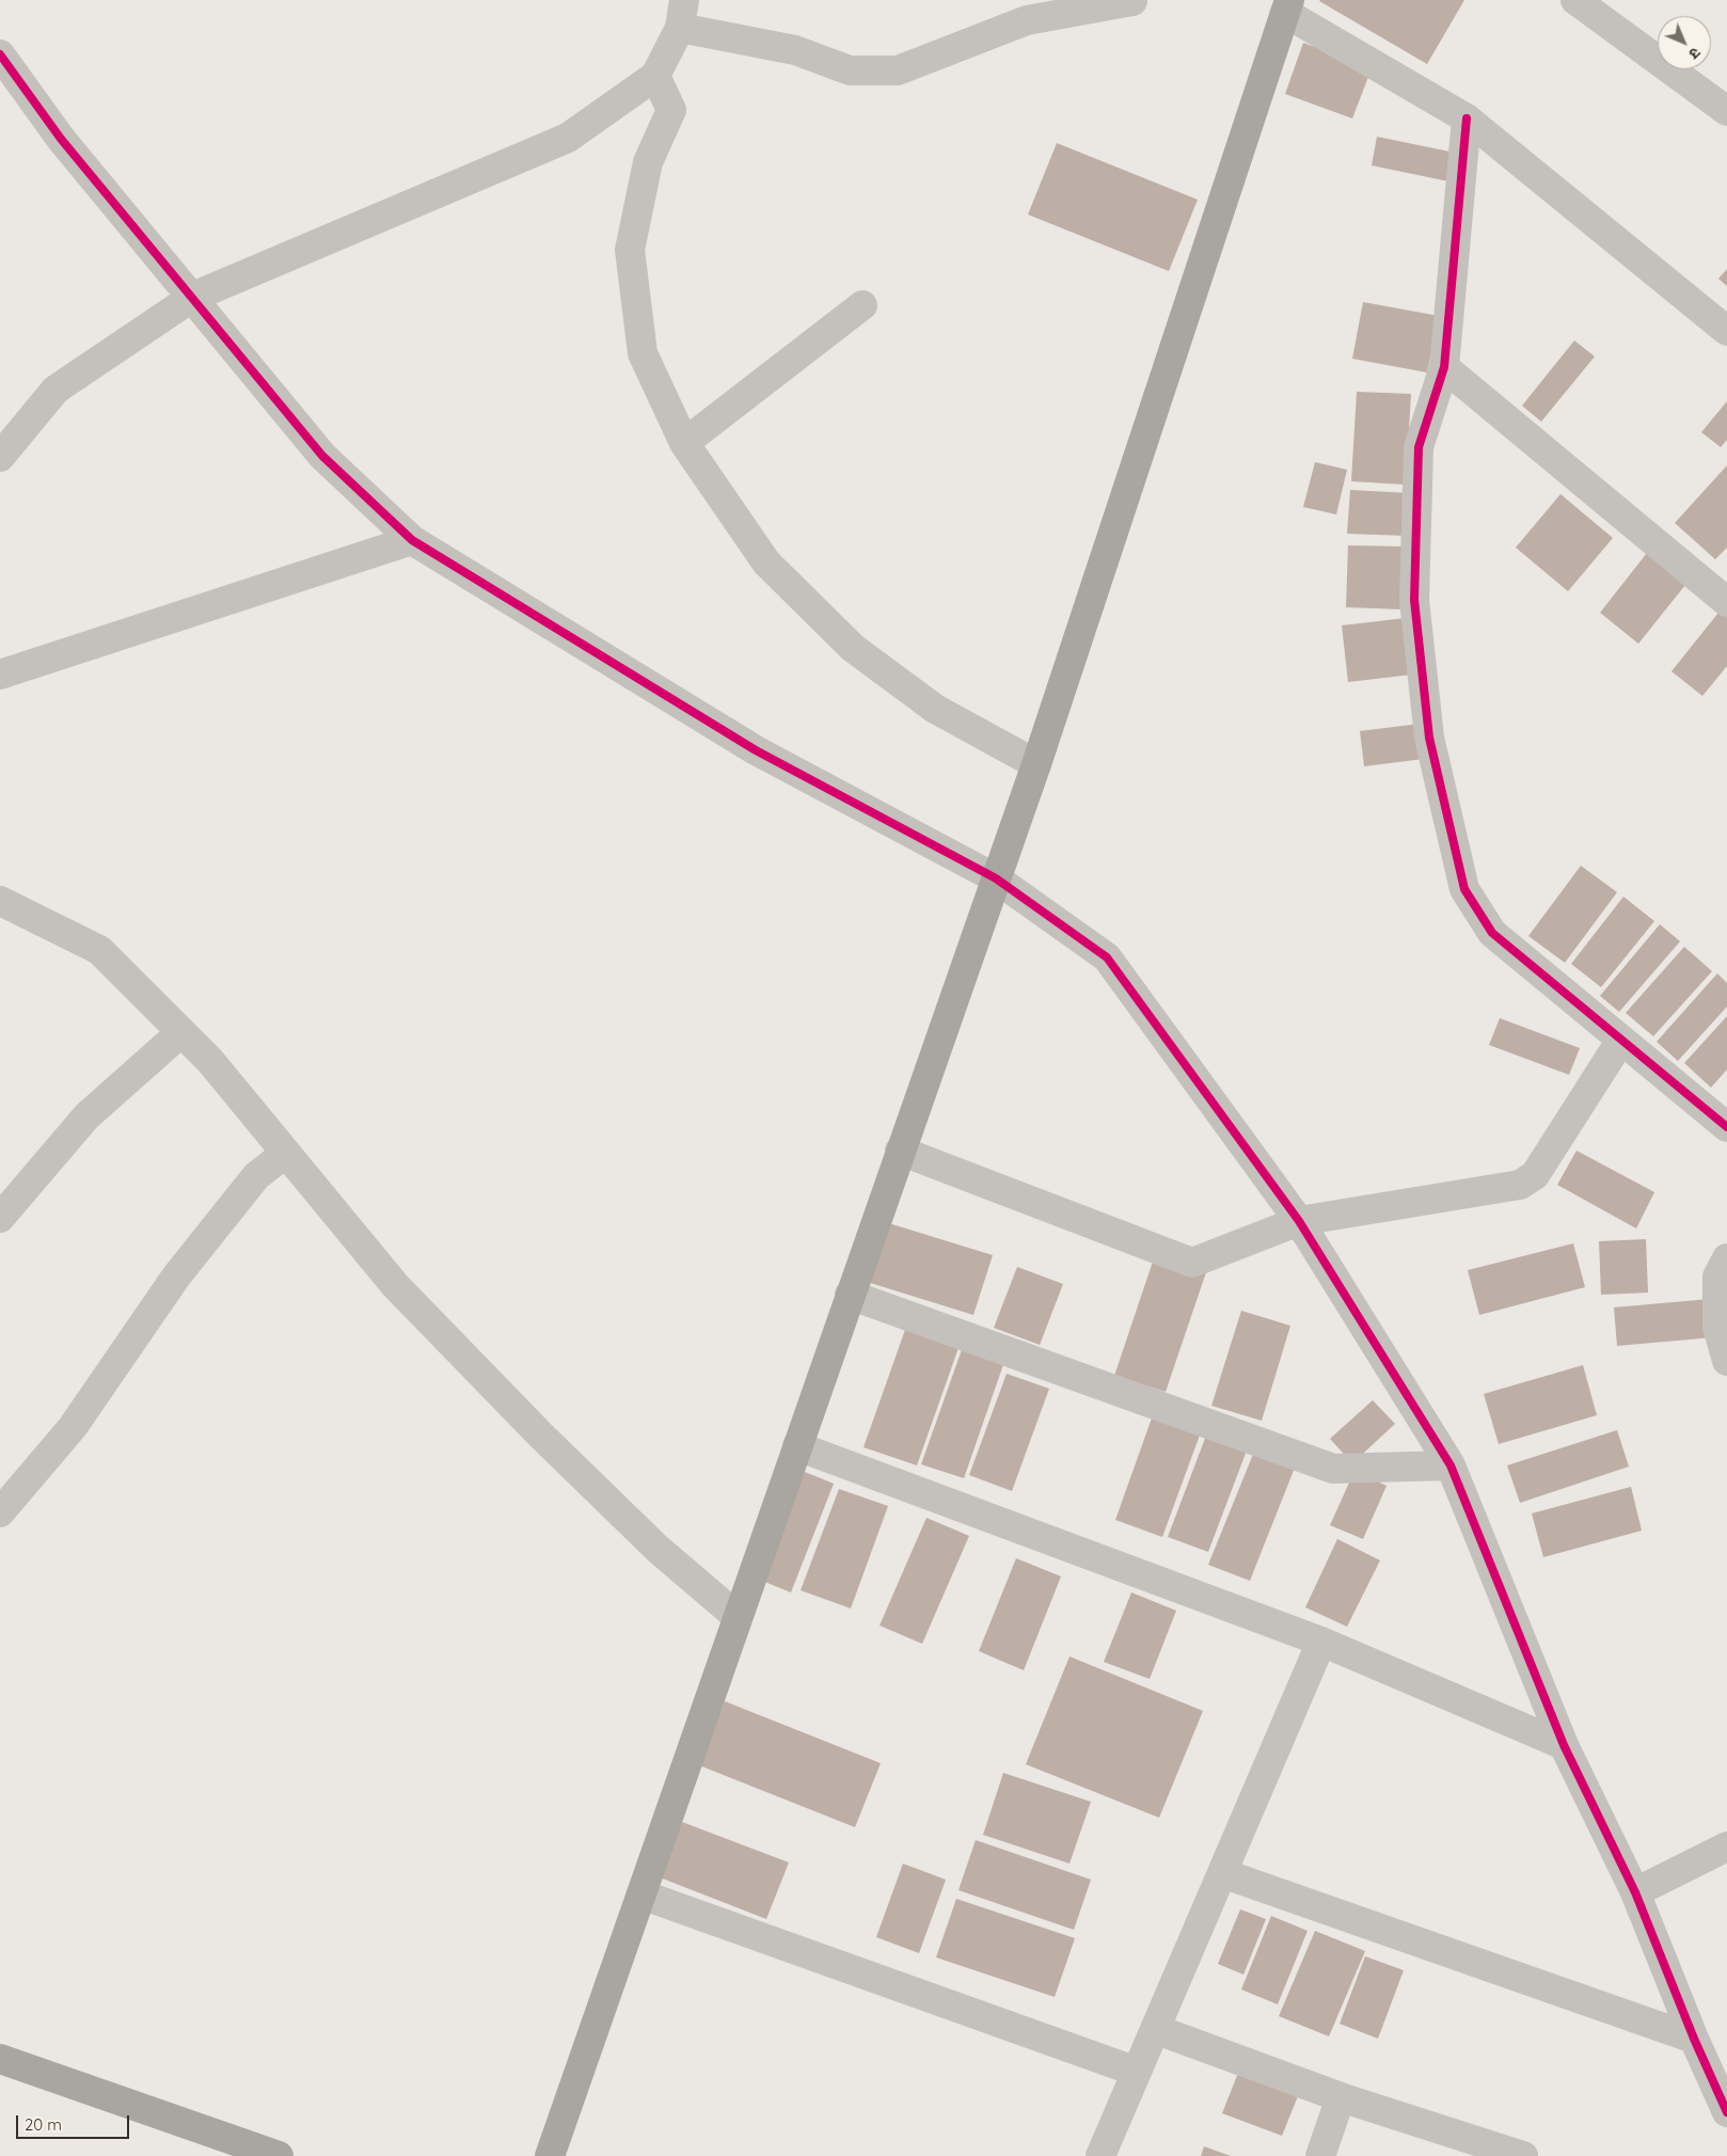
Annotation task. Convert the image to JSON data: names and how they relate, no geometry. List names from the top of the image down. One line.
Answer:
{"scale_bar":"20 m","north":"bottom right"}
